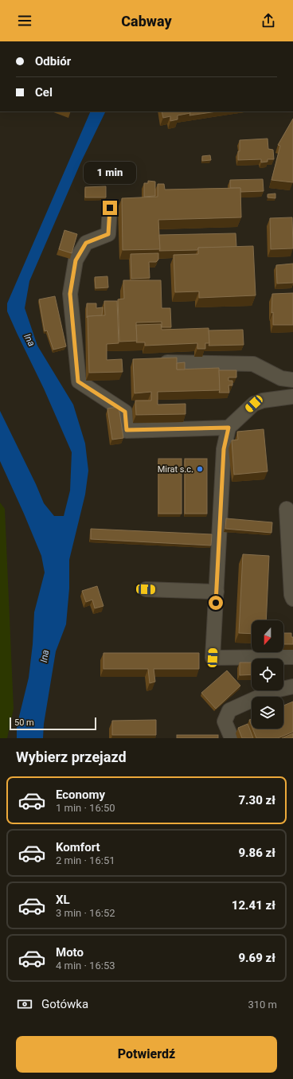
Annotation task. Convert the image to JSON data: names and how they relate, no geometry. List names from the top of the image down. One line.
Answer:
{"water":["Ina"],"places":["Mirat s.c."],"scale_bar":"50 m","north":"bottom","page":{"header":"Cabway","banner":["Odbiór","Cel"],"bubble":"1 min","scale":"50 m","heading":"Wybierz przejazd","list":[{"name":"Economy","note":"1 min · 16:50","value":"7.30 zł"},{"name":"Komfort","note":"2 min · 16:51","value":"9.86 zł"},{"name":"XL","note":"3 min · 16:52","value":"12.41 zł"},{"name":"Moto","note":"4 min · 16:53","value":"9.69 zł"}],"pay":["Gotówka","310 m"],"buttons":"Potwierdź"}}
